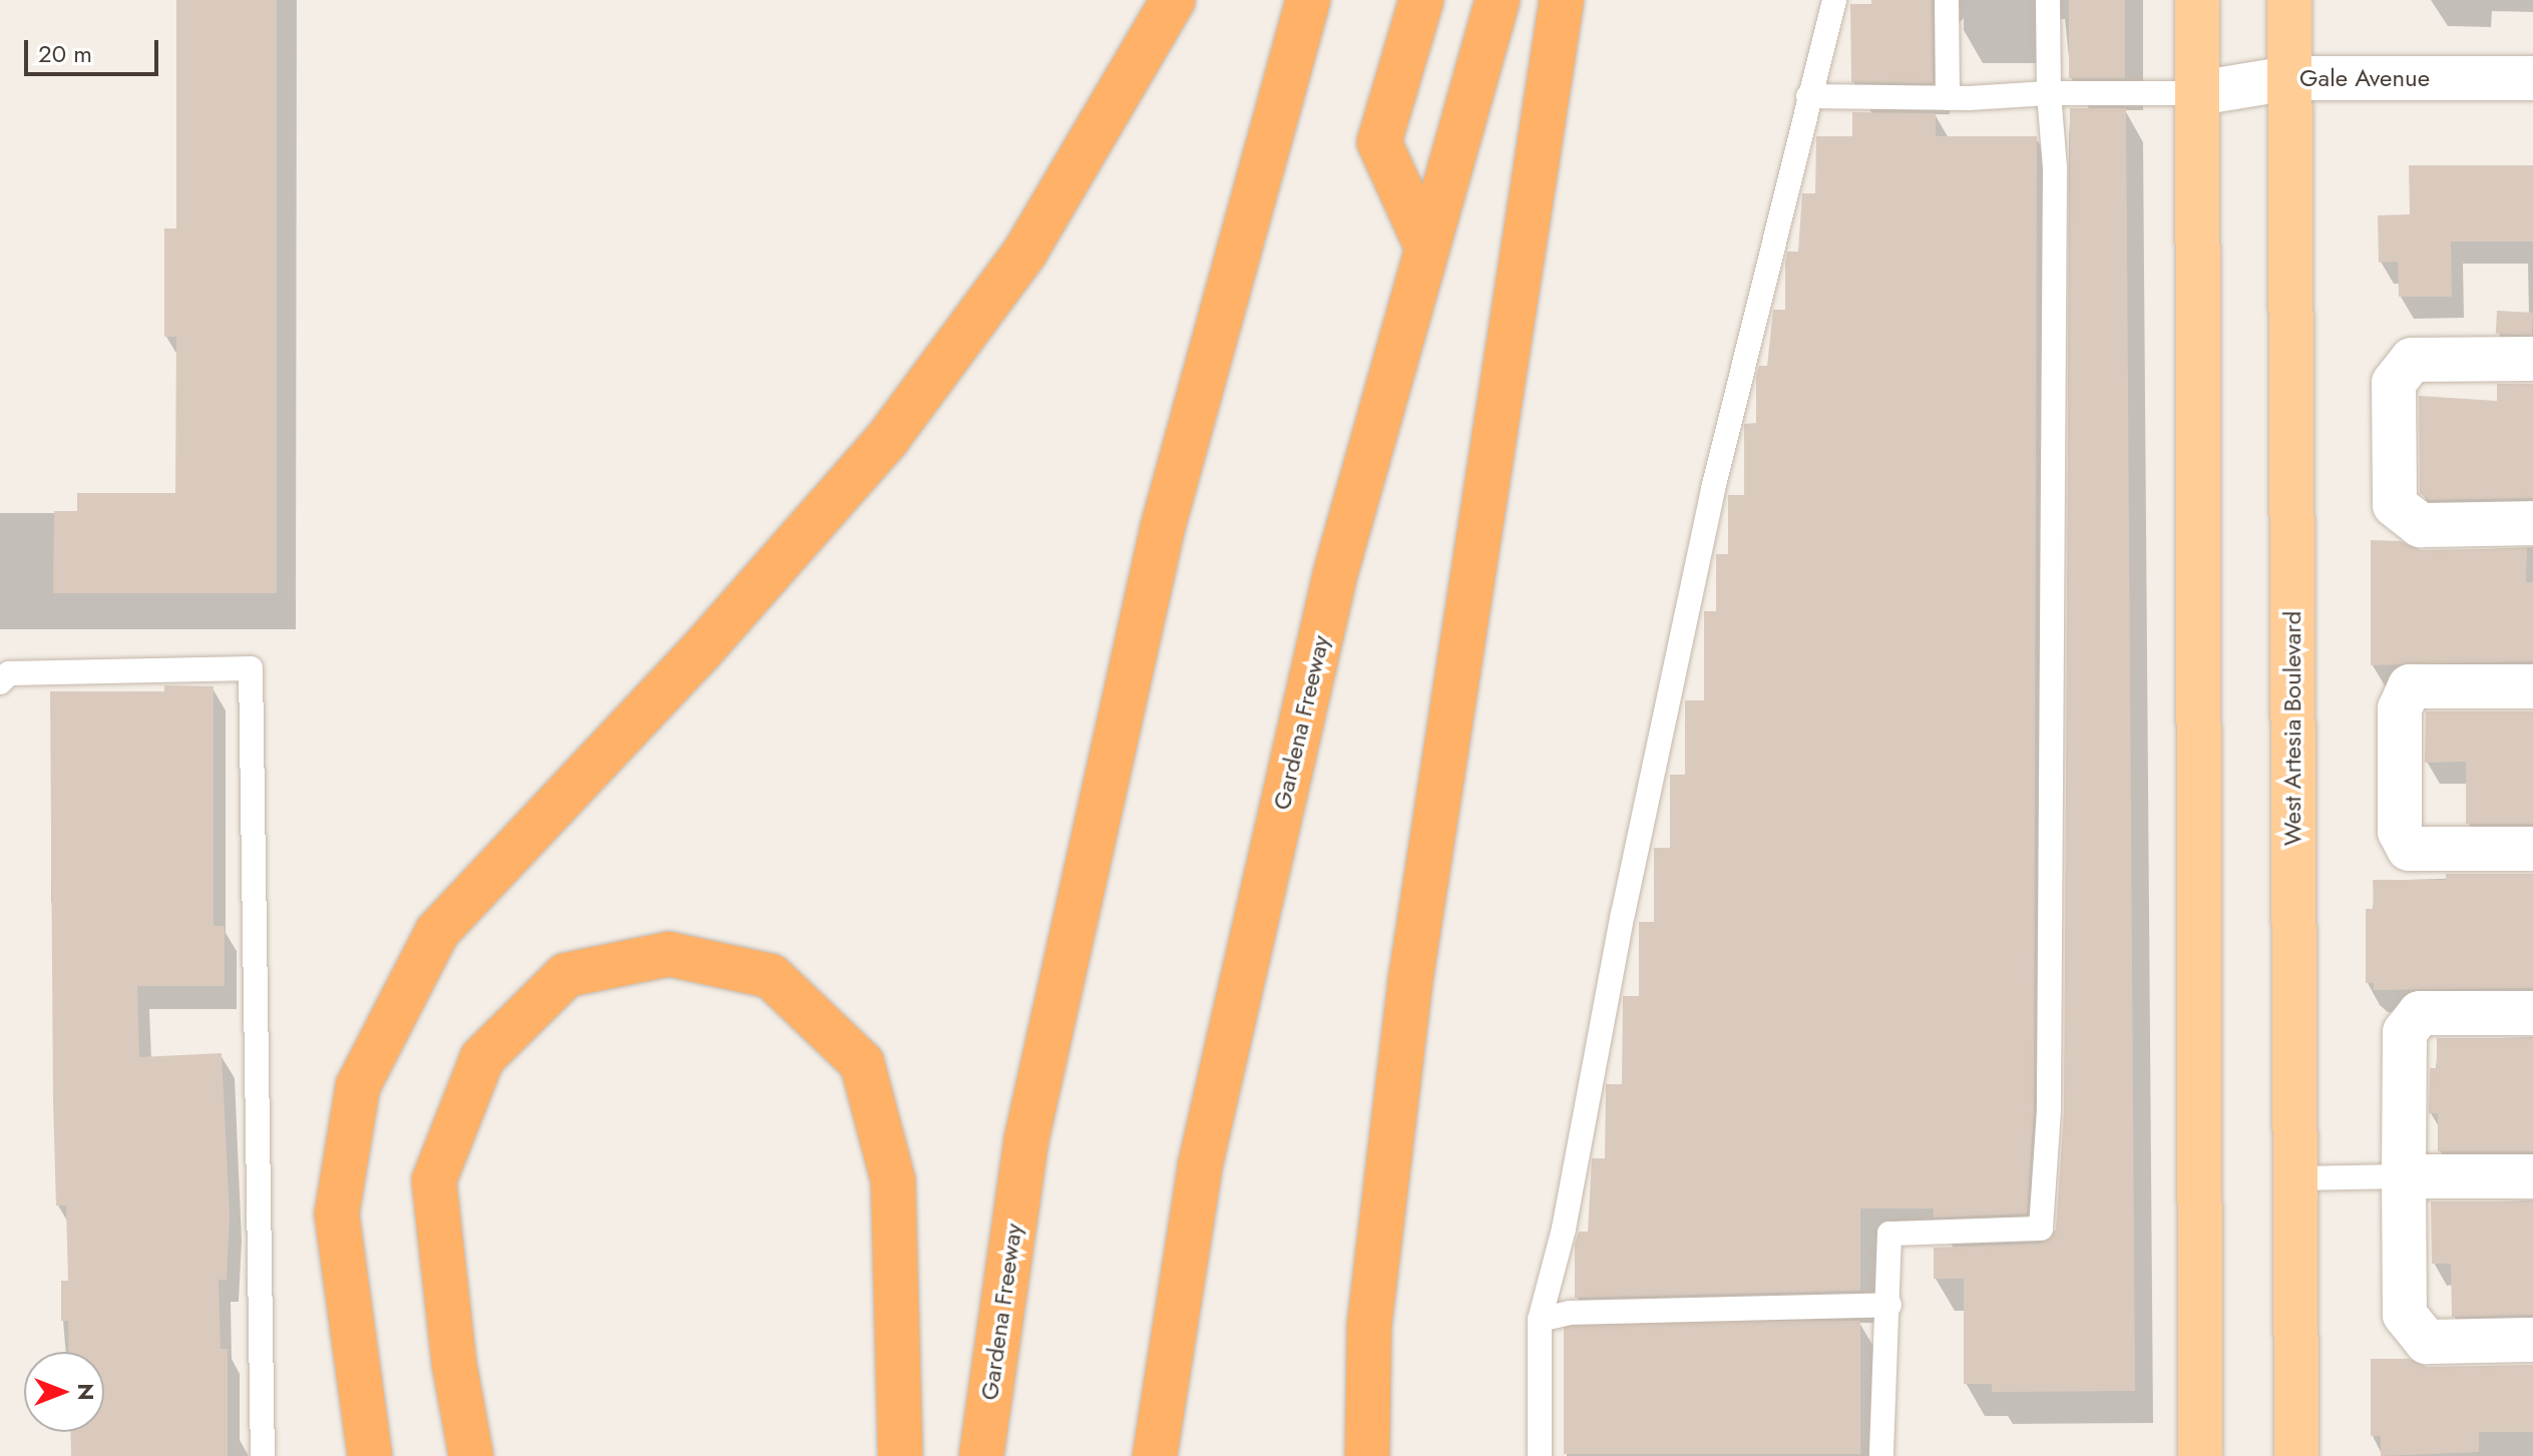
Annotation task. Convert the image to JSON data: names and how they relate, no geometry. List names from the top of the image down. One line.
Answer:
{"streets":{"highway":["Gardena Freeway"],"main road":["West Artesia Boulevard"],"street":["Gale Avenue"]},"crossings":[["Gale Avenue","West Artesia Boulevard"]],"scale_bar":"20 m","north":"right"}
